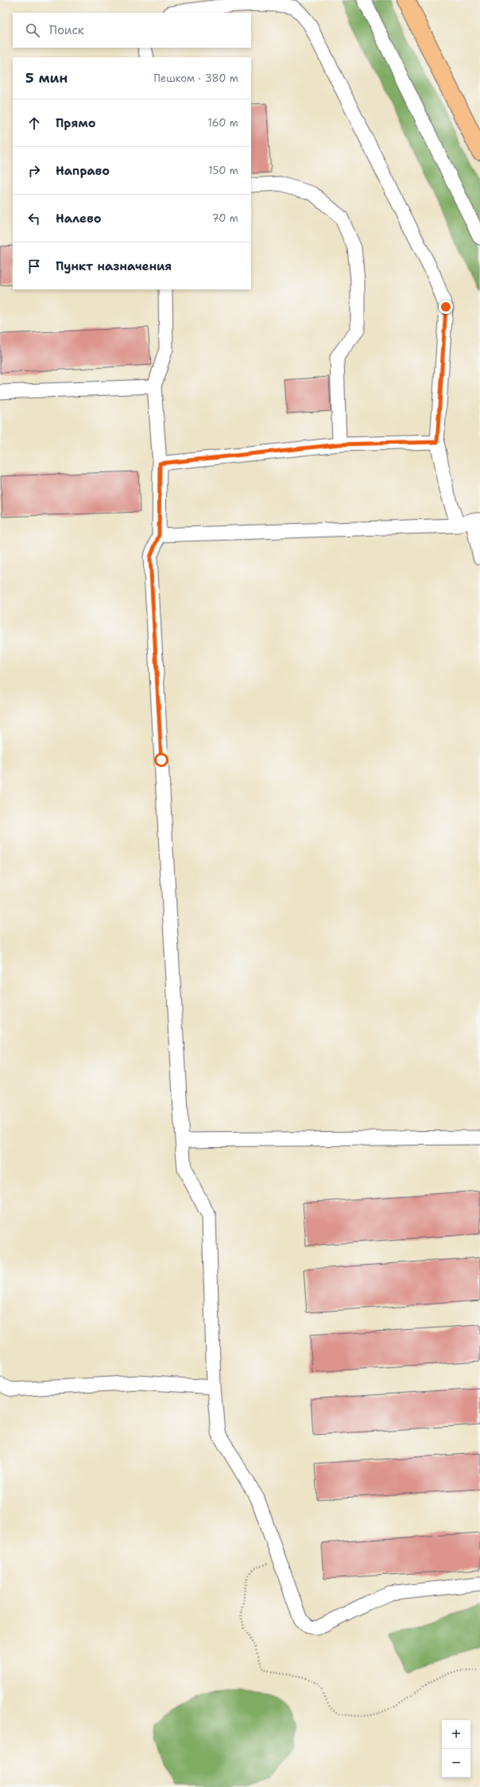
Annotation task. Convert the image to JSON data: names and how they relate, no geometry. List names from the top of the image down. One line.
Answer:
{"page":{"search":"Поиск","heading":["5 мин","Пешком · 380 m"],"list":[["Прямо","160 m"],["Направо","150 m"],["Налево","70 m"],"Пункт назначения"],"map_buttons":["+","−"]}}
